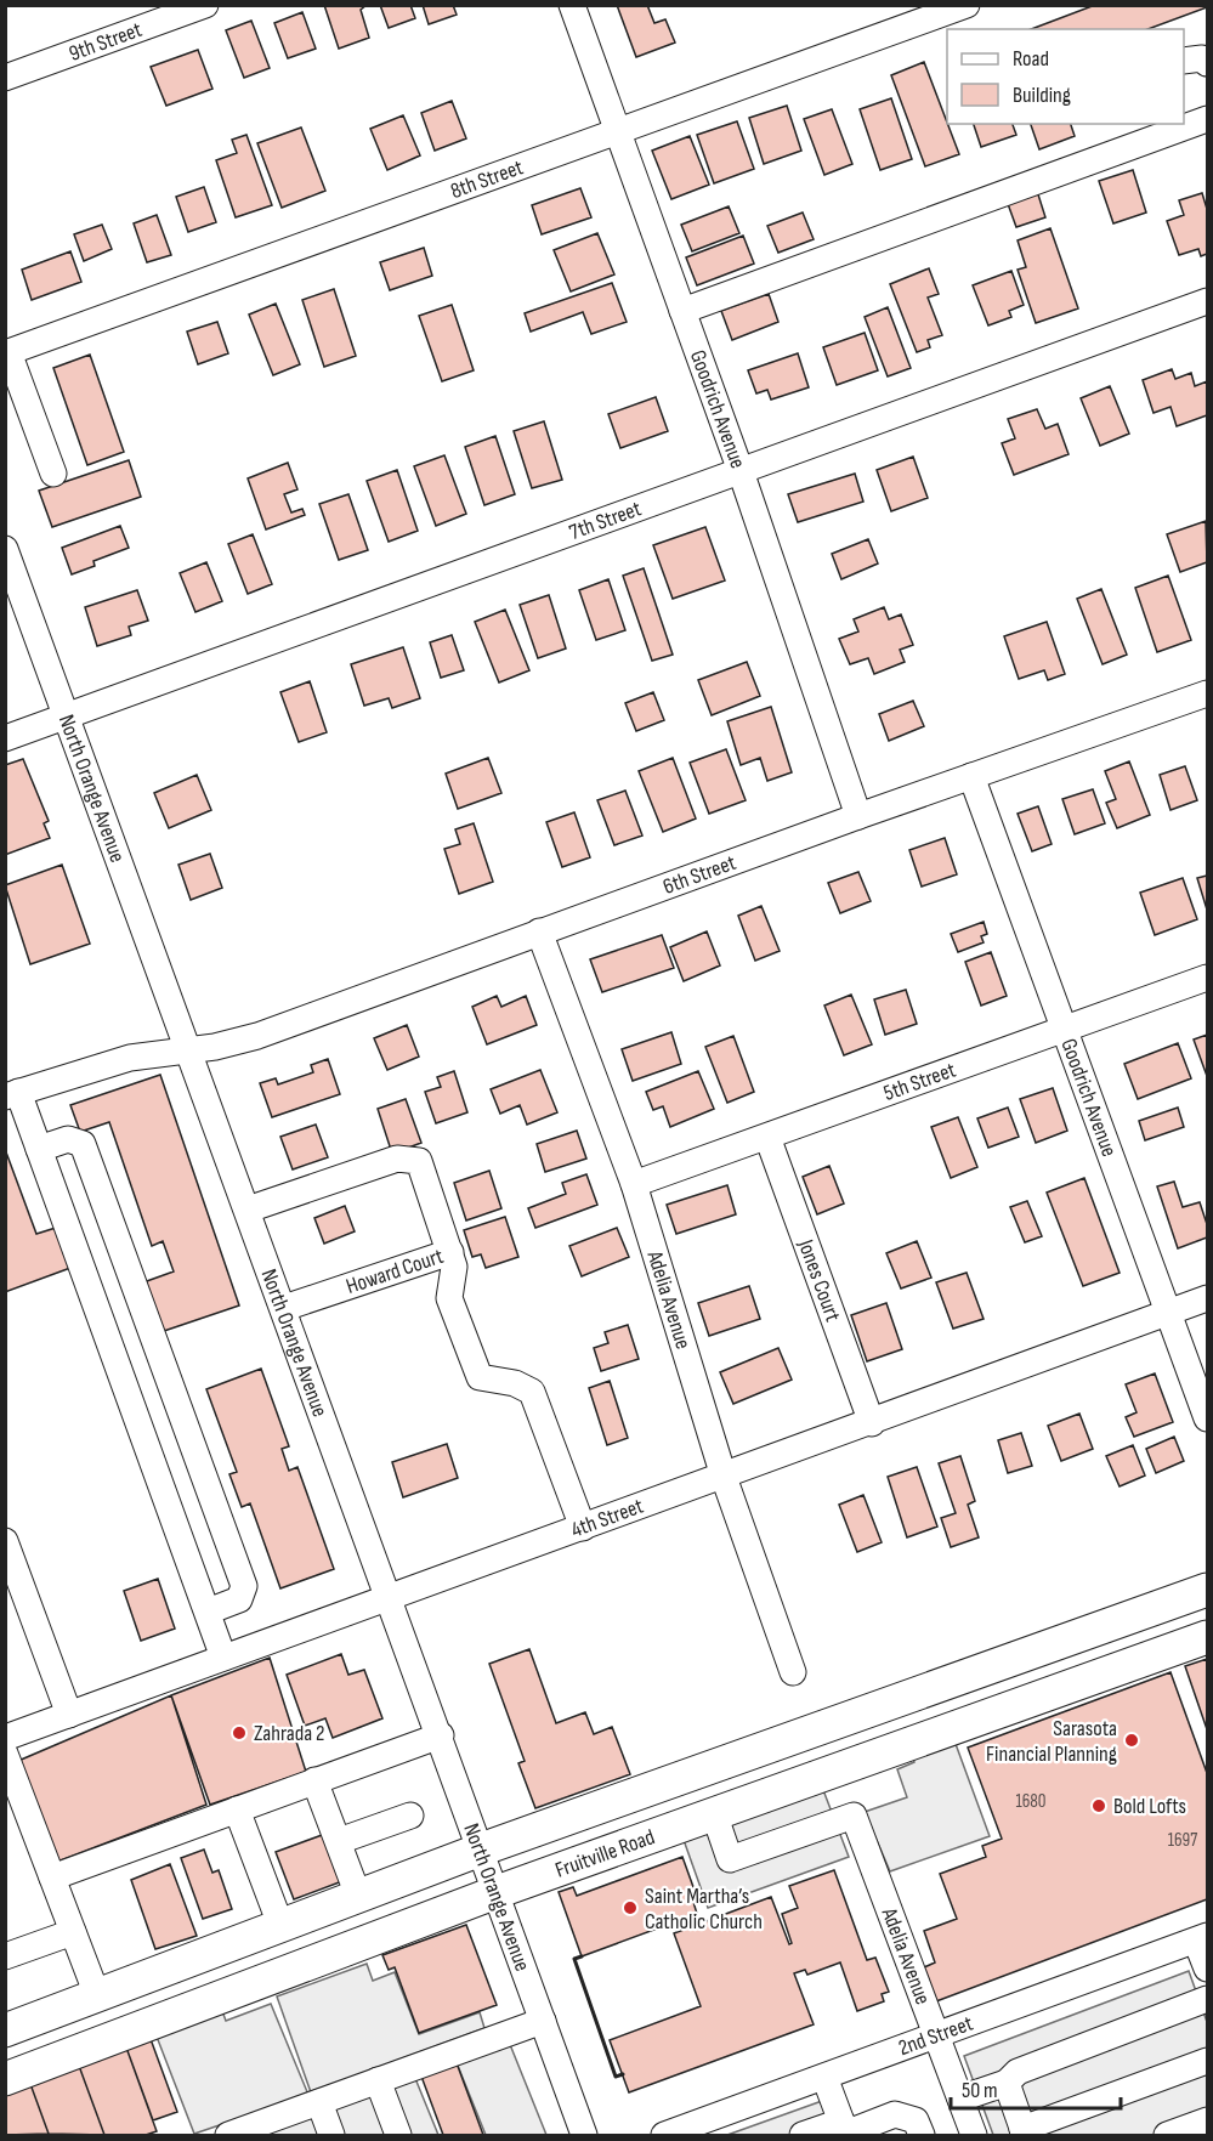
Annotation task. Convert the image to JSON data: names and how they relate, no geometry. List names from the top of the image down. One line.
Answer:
{"streets":{"main road":["Fruitville Road"],"street":["9th Street","8th Street","Goodrich Avenue","7th Street","North Orange Avenue","6th Street","5th Street","Howard Court","Jones Court","Adelia Avenue","4th Street","2nd Street"]},"crossings":[["8th Street","Goodrich Avenue"],["Goodrich Avenue","7th Street"],["Goodrich Avenue","6th Street"],["Goodrich Avenue","5th Street"],["Goodrich Avenue","4th Street"],["7th Street","North Orange Avenue"],["North Orange Avenue","6th Street"],["North Orange Avenue","Howard Court"],["North Orange Avenue","4th Street"],["North Orange Avenue","Fruitville Road"],["6th Street","Adelia Avenue"],["5th Street","Jones Court"],["5th Street","Adelia Avenue"],["Jones Court","4th Street"],["Adelia Avenue","4th Street"],["Adelia Avenue","Fruitville Road"],["Adelia Avenue","2nd Street"]],"places":["Zahrada 2","Sarasota Financial Planning","Bold Lofts","Saint Martha’s Catholic Church"],"house_numbers":["1680","1697"],"legend":["Road","Building"],"scale_bar":"50 m"}
